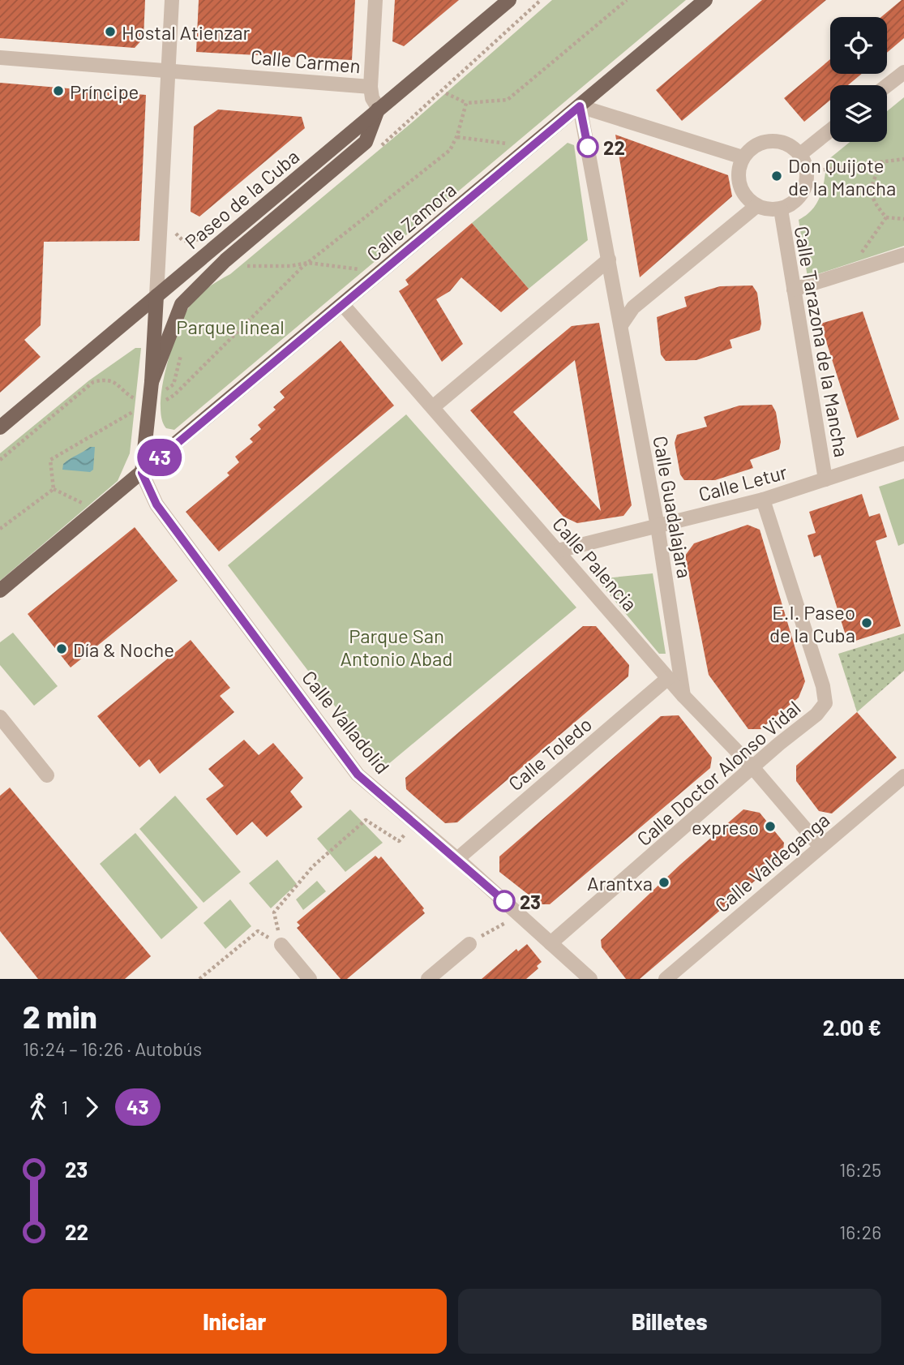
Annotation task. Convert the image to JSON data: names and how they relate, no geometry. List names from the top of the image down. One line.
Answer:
{"streets":{"main road":["Paseo de la Cuba","Calle Zamora"],"street":["Calle Carmen","Calle Tarazona de la Mancha","Calle Letur","Calle Guadalajara","Calle Palencia","Calle Valladolid","Calle Toledo","Calle Doctor Alonso Vidal","Calle Valdeganga"]},"crossings":[["Calle Zamora","Calle Guadalajara"],["Calle Zamora","Calle Palencia"],["Calle Zamora","Calle Valladolid"],["Calle Tarazona de la Mancha","Calle Letur"],["Calle Letur","Calle Guadalajara"],["Calle Letur","Calle Palencia"],["Calle Letur","Calle Doctor Alonso Vidal"],["Calle Guadalajara","Calle Palencia"],["Calle Palencia","Calle Toledo"],["Calle Palencia","Calle Doctor Alonso Vidal"],["Calle Palencia","Calle Valdeganga"],["Calle Valladolid","Calle Toledo"],["Calle Valladolid","Calle Doctor Alonso Vidal"]],"parks":["Parque lineal","Parque San Antonio Abad"],"places":["Hostal Atienzar","Príncipe","22","Don Quijote de la Mancha","E.I. Paseo de la Cuba","Día & Noche","expreso","Arantxa","23"],"lines":["bus line 43"],"page":{"on_map":"43","heading":["2 min","16:24 – 16:26 · Autobús","2.00 €"],"legs":["1","43"],"list":[{"name":"23","value":"16:25"},{"name":"22","value":"16:26"}],"buttons":["Iniciar","Billetes"]}}
